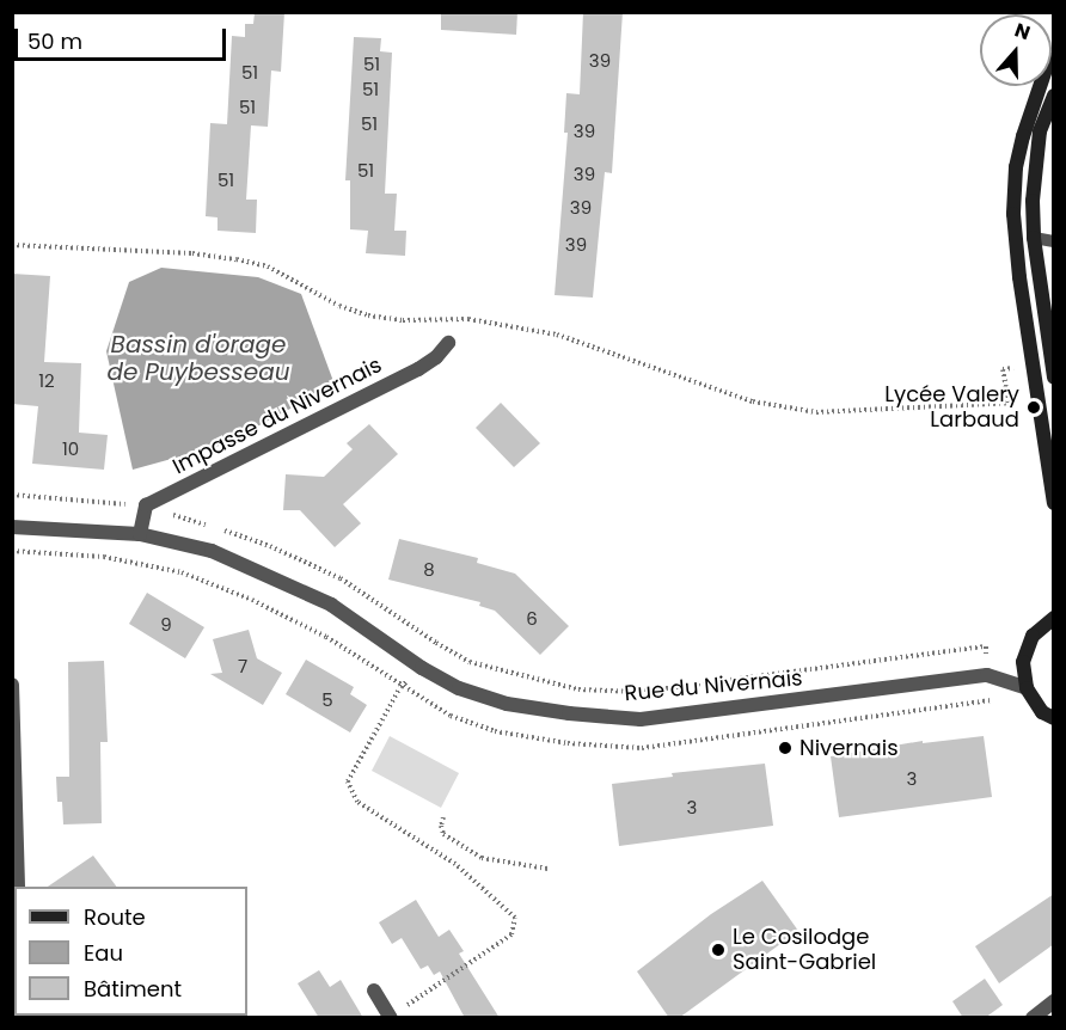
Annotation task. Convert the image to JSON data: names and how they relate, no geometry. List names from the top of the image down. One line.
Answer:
{"streets":{"street":["Impasse du Nivernais","Rue du Nivernais"]},"water":["Bassin d'orage de Puybesseau"],"places":["Lycée Valery Larbaud","Nivernais","Le Cosilodge Saint-Gabriel"],"house_numbers":["39","51","51","51","51","51","39","51","39","51","39","39","12","10","8","6","9","7","5","3","3"],"legend":["Route","Eau","Bâtiment"],"scale_bar":"50 m","north":"top"}
